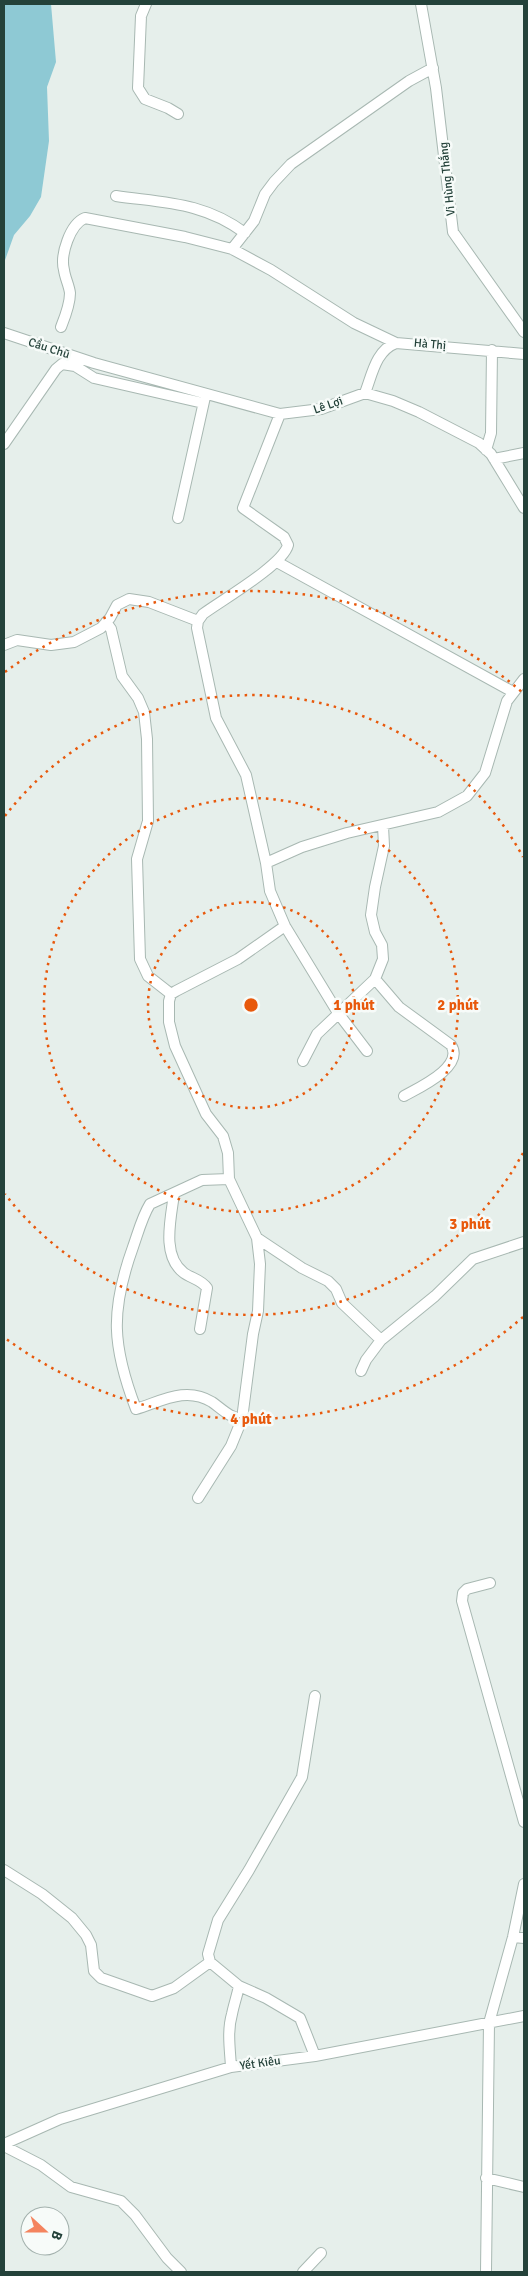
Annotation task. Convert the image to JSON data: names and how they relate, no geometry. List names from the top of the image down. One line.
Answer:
{"streets":{"street":["Vi Hùng Thắng","Hà Thị","Cầu Chũ","Lê Lợi","Yết Kiêu"]},"crossings":[["Hà Thị","Lê Lợi"],["Cầu Chũ","Lê Lợi"]],"north":"right","rings":["1 phút","2 phút","3 phút","4 phút"]}
